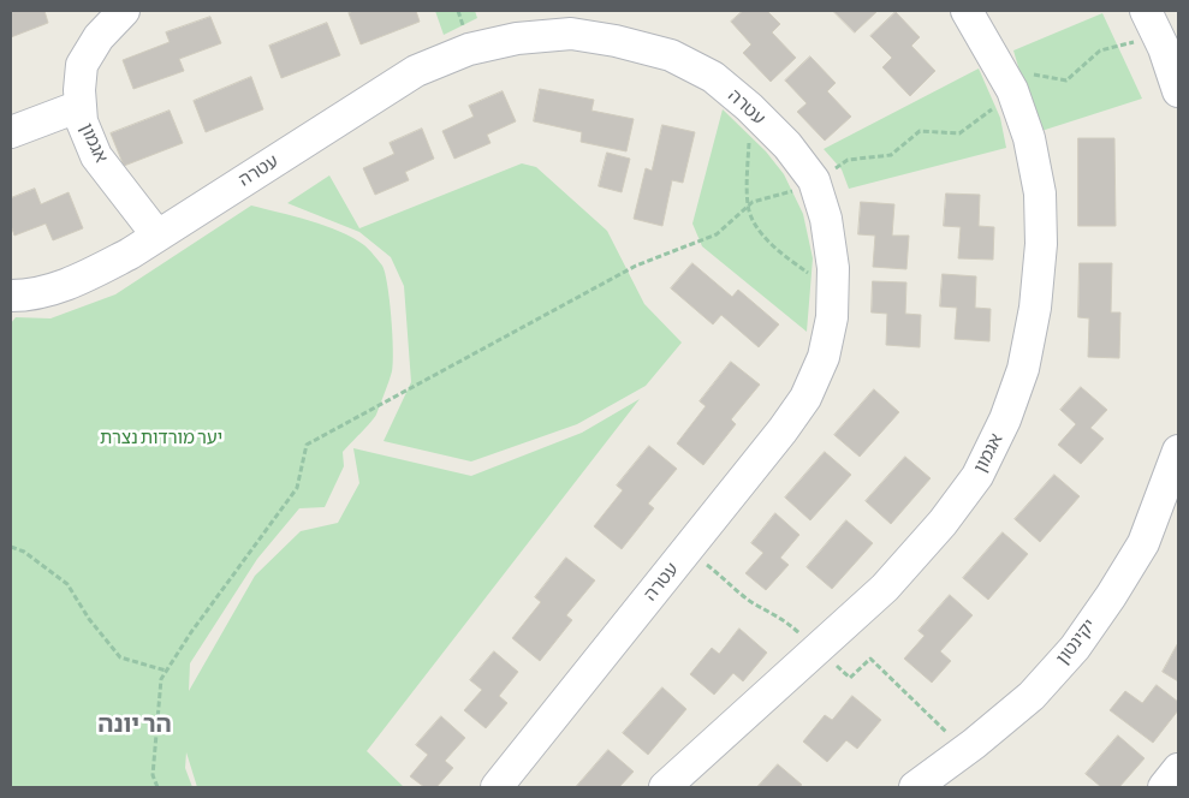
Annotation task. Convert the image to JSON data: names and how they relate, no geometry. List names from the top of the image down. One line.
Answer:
{"streets":{"street":["עטרה","אגמון","יקינטון"]},"crossings":[["עטרה","אגמון"]],"districts":["הר יונה"],"parks":["יער מורדות נצרת"]}
